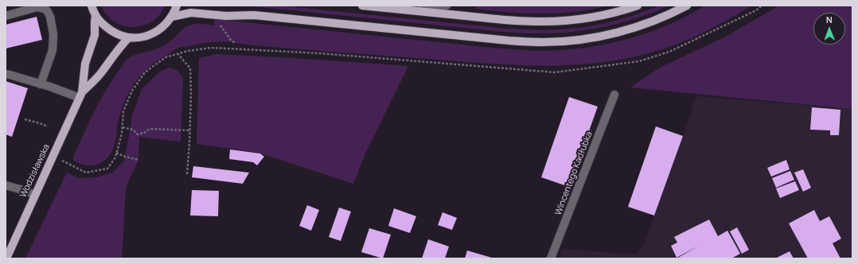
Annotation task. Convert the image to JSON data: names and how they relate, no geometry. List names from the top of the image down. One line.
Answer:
{"streets":{"main road":["Wodzisławska"],"street":["Wincentego Kadłubka"]},"north":"top"}
